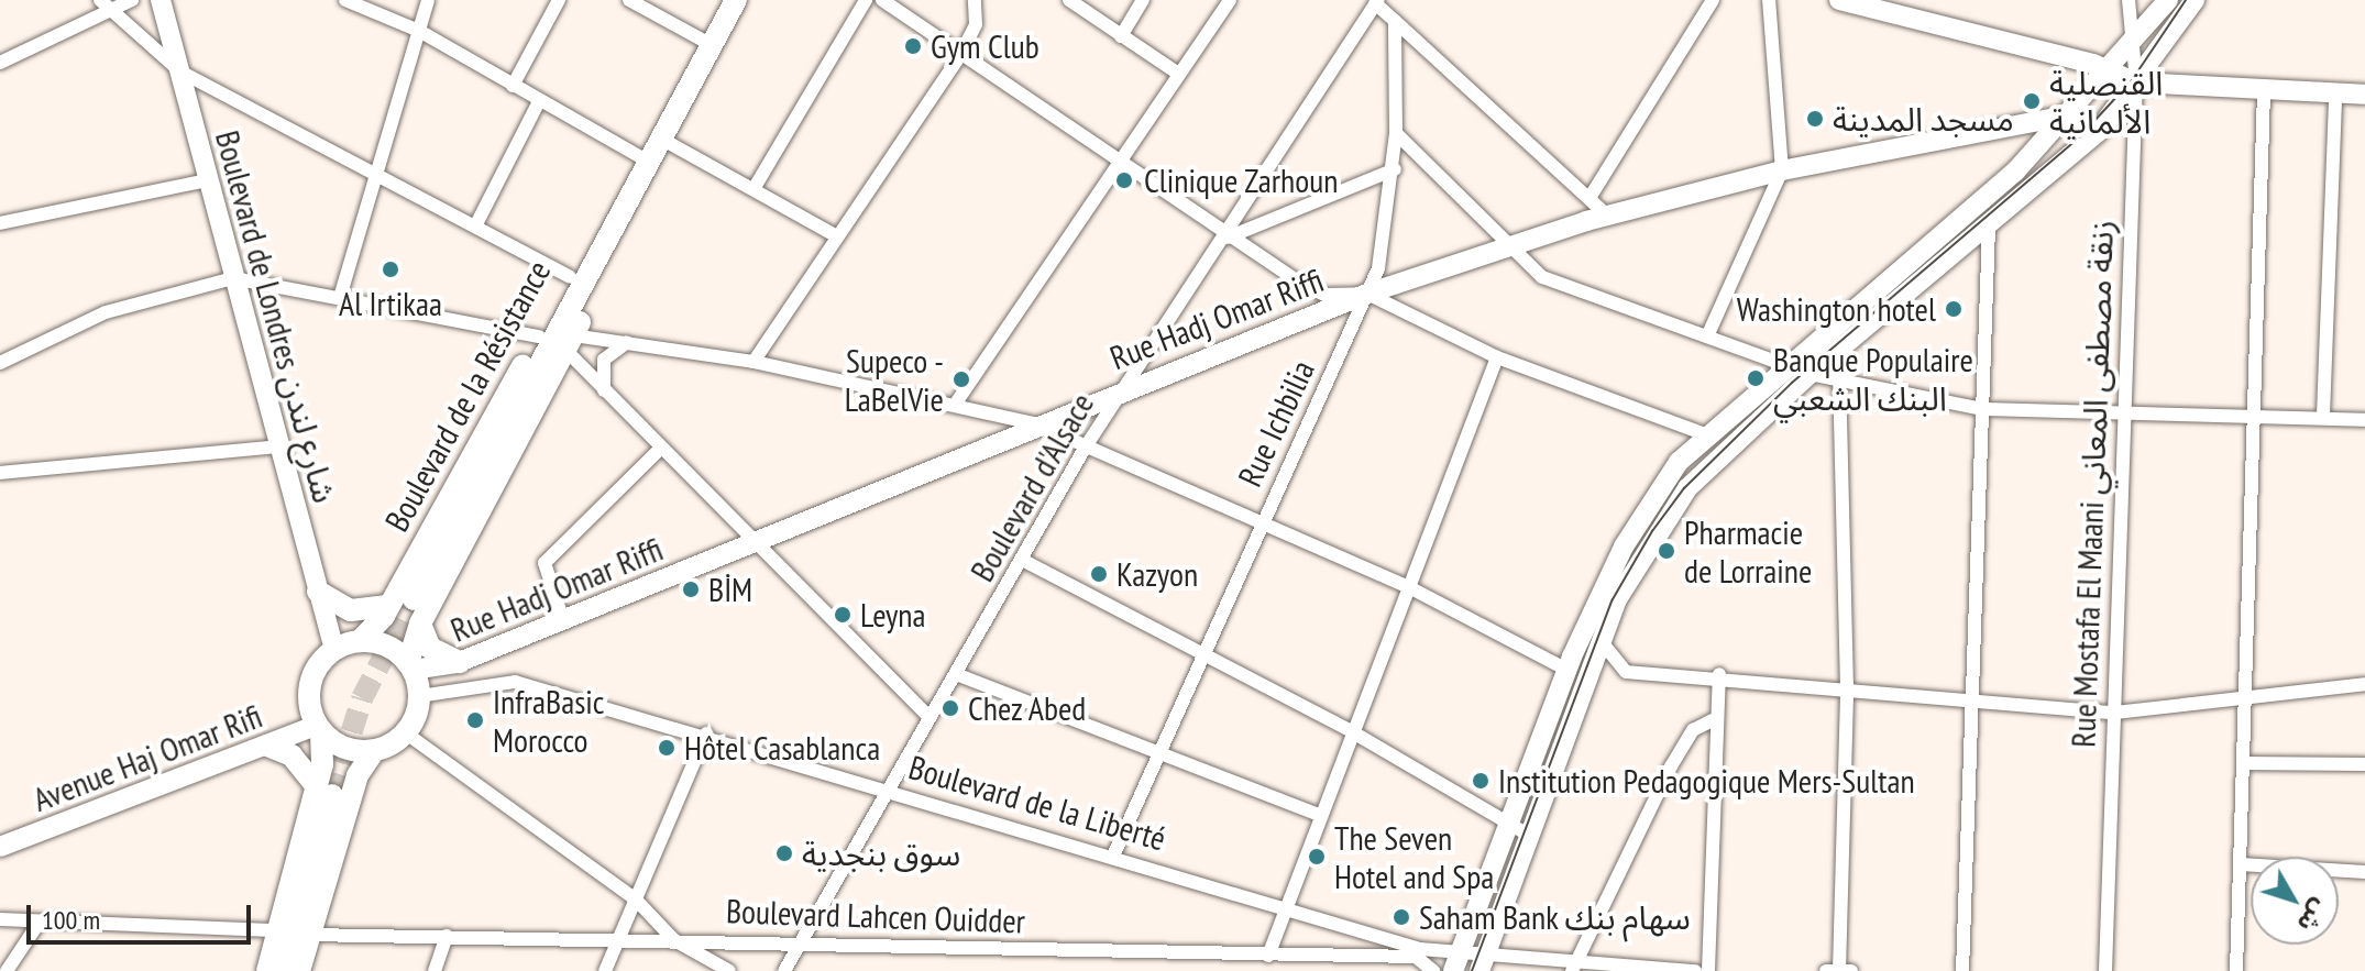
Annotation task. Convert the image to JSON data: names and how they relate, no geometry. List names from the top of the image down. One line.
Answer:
{"streets":{"main road":["Boulevard de la Résistance"],"street":["Boulevard de Londres شارع لندن","Rue Hadj Omar Riffi","Rue Ichbilia","Rue Mostafa El Maani زنقة مصطفى المعاني","Boulevard d'Alsace","Avenue Haj Omar Rifi","Boulevard de la Liberté","Boulevard Lahcen Ouidder"]},"crossings":[["Boulevard de Londres شارع لندن","Rue Hadj Omar Riffi"],["Boulevard de Londres شارع لندن","Boulevard de la Résistance"],["Boulevard de Londres شارع لندن","Avenue Haj Omar Rifi"],["Boulevard de Londres شارع لندن","Boulevard de la Liberté"],["Rue Hadj Omar Riffi","Boulevard de la Résistance"],["Rue Hadj Omar Riffi","Rue Ichbilia"],["Rue Hadj Omar Riffi","Boulevard d'Alsace"],["Rue Hadj Omar Riffi","Avenue Haj Omar Rifi"],["Rue Hadj Omar Riffi","Boulevard de la Liberté"],["Boulevard de la Résistance","Avenue Haj Omar Rifi"],["Boulevard de la Résistance","Boulevard de la Liberté"],["Rue Ichbilia","Boulevard de la Liberté"],["Boulevard d'Alsace","Boulevard de la Liberté"],["Boulevard d'Alsace","Boulevard Lahcen Ouidder"],["Avenue Haj Omar Rifi","Boulevard de la Liberté"]],"places":["Gym Club","القنصلية الألمانية","مسجد المدينة","Clinique Zarhoun","Al Irtikaa","Washington hotel","Banque Populaire البنك الشعبي","Supeco - LaBelVie","Pharmacie de Lorraine","Kazyon","BİM","Leyna","Chez Abed","InfraBasic Morocco","Hôtel Casablanca","Institution Pedagogique Mers-Sultan","سوق بنجدية","The Seven Hotel and Spa","Saham Bank سهام بنك"],"scale_bar":"100 m","north":"bottom right"}
